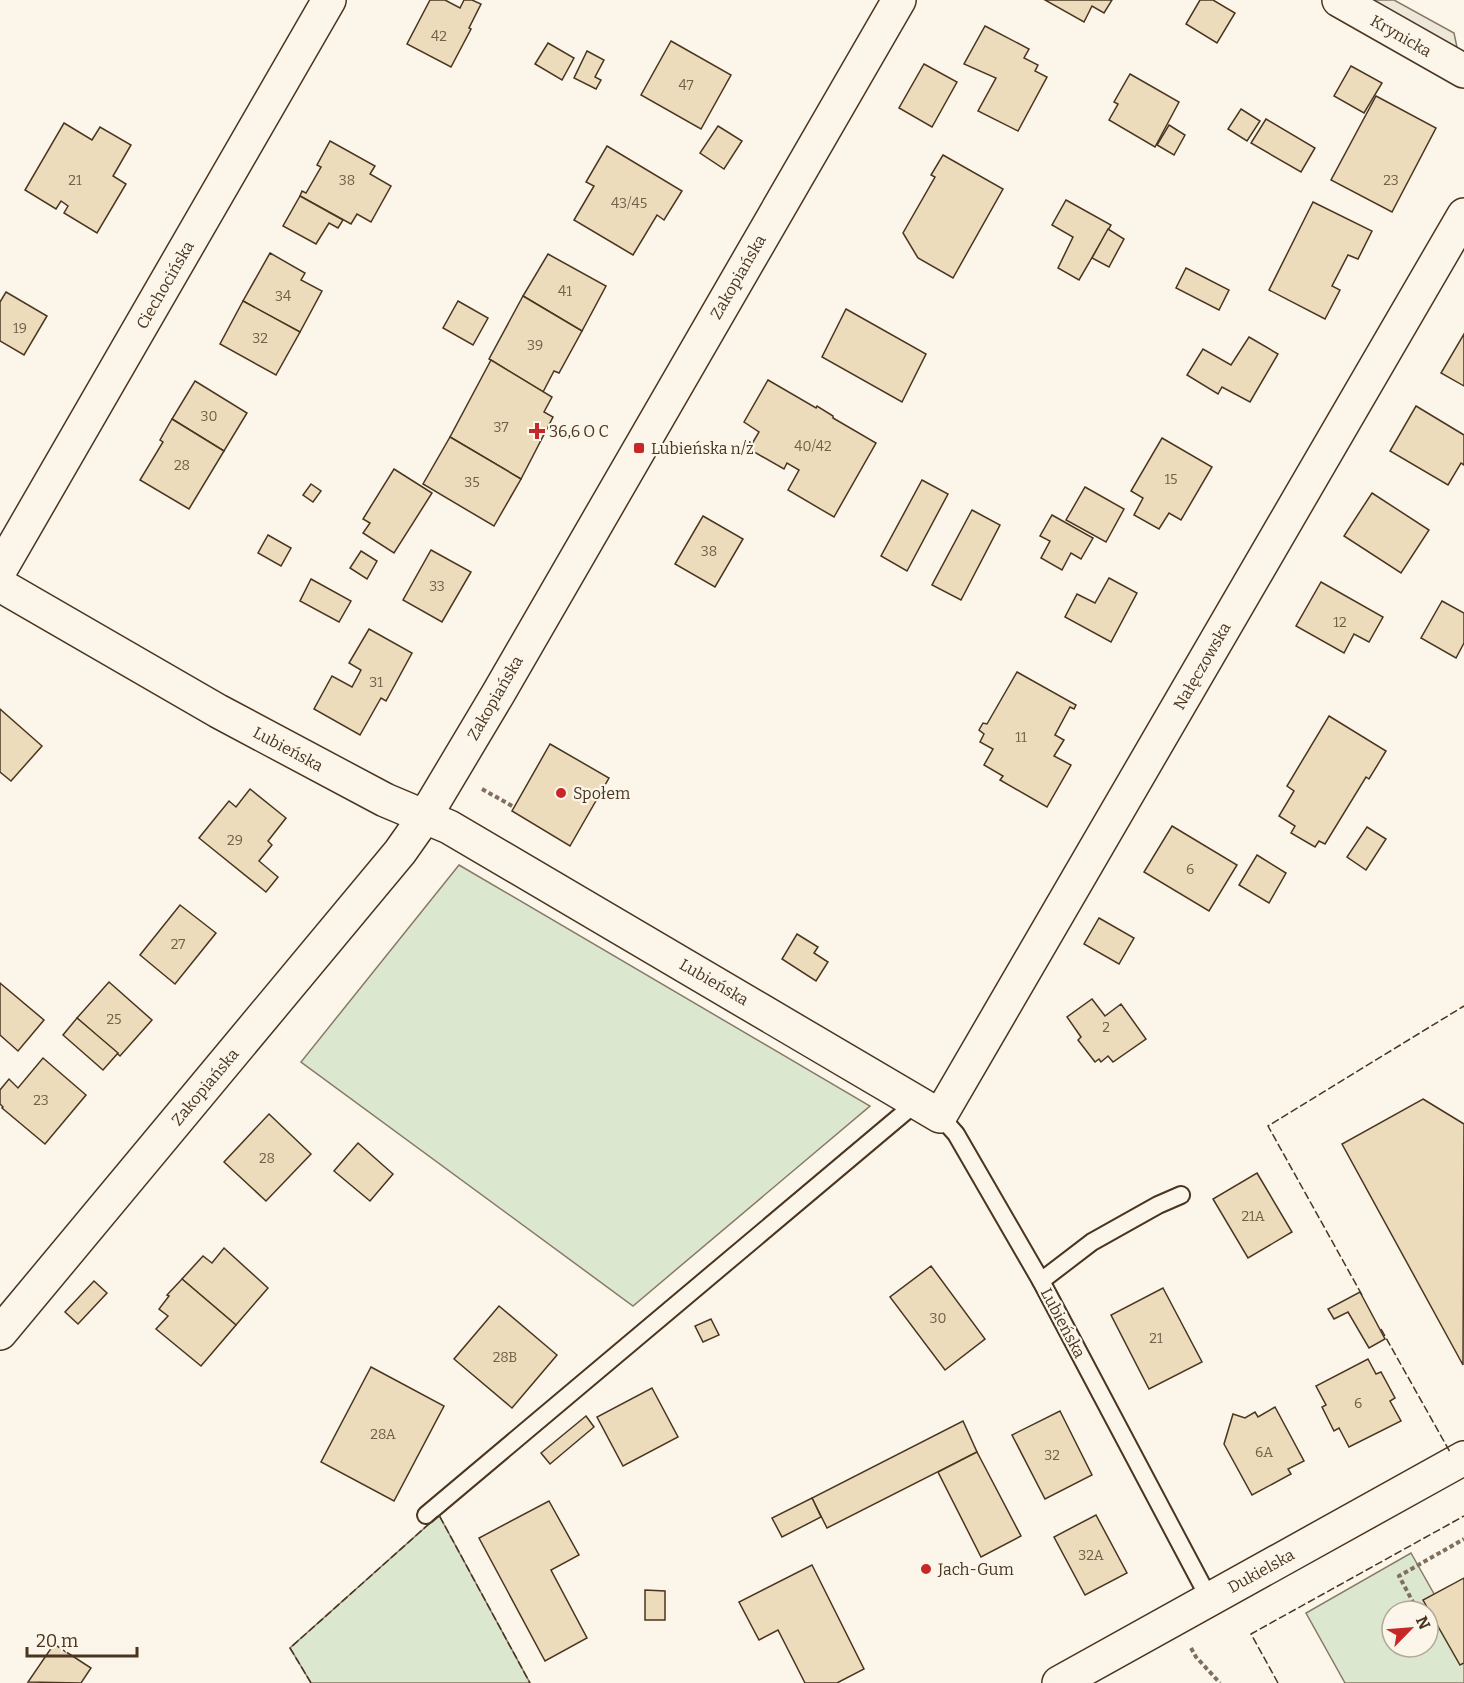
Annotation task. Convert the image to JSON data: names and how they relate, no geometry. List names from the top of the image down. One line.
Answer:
{"streets":{"street":["Krynicka","Zakopiańska","Ciechocińska","Nałęczowska","Lubieńska","Dukielska"]},"crossings":[["Zakopiańska","Lubieńska"],["Nałęczowska","Lubieńska"],["Lubieńska","Dukielska"]],"places":{"health":["36,6 O C"],"transit":["Lubieńska n/ż"],"other":["Społem","Jach-Gum"]},"house_numbers":["42","47","21","38","23","43/45","41","34","19","32","39","30","37","40/42","28","15","35","38","33","12","31","11","29","6","27","25","2","23","28","21A","30","21","28B","6","28A","6A","32","32A"],"scale_bar":"20 m","north":"top right"}
